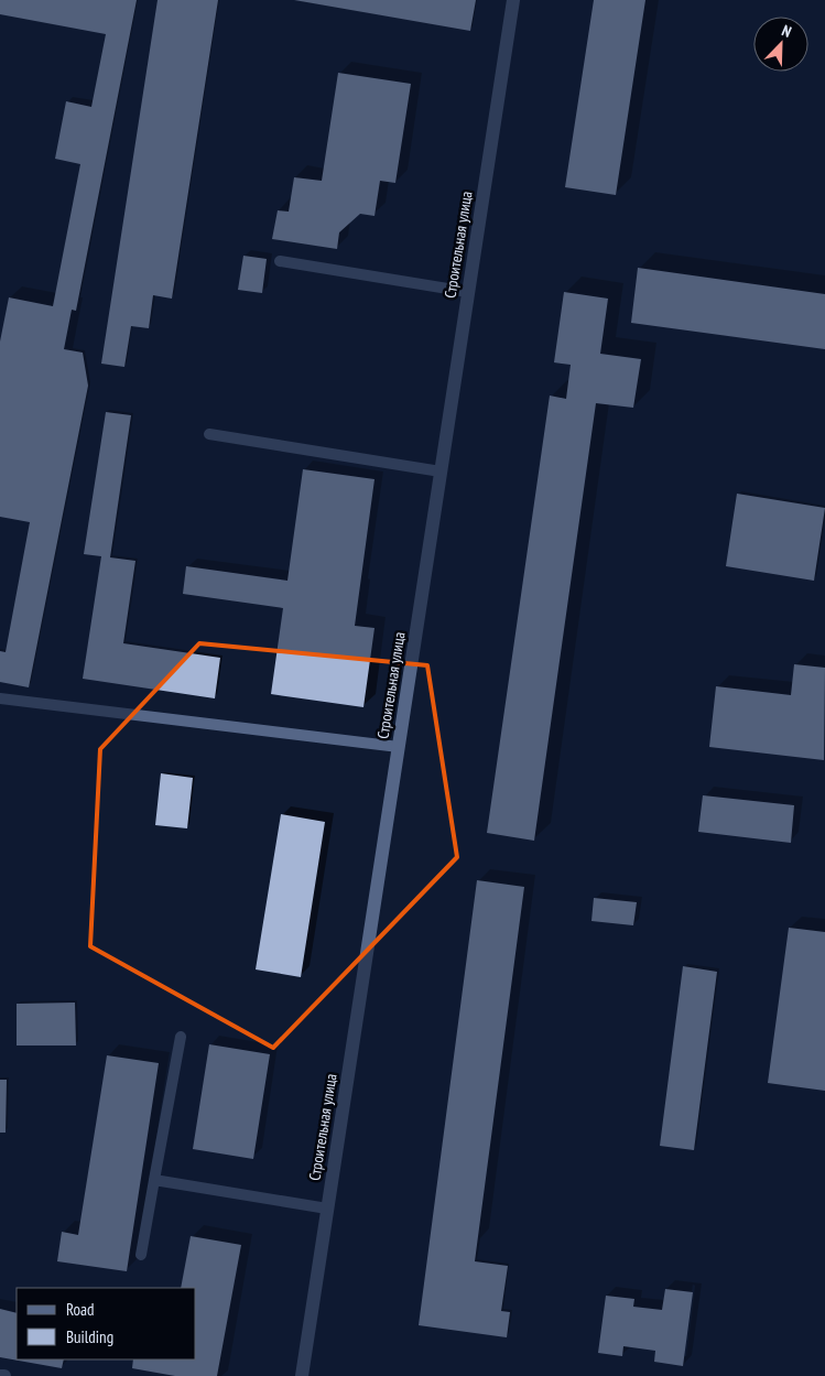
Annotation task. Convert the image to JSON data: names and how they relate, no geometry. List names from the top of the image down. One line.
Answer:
{"streets":{"street":["Строительная улица"]},"legend":["Road","Building"],"north":"top right"}
